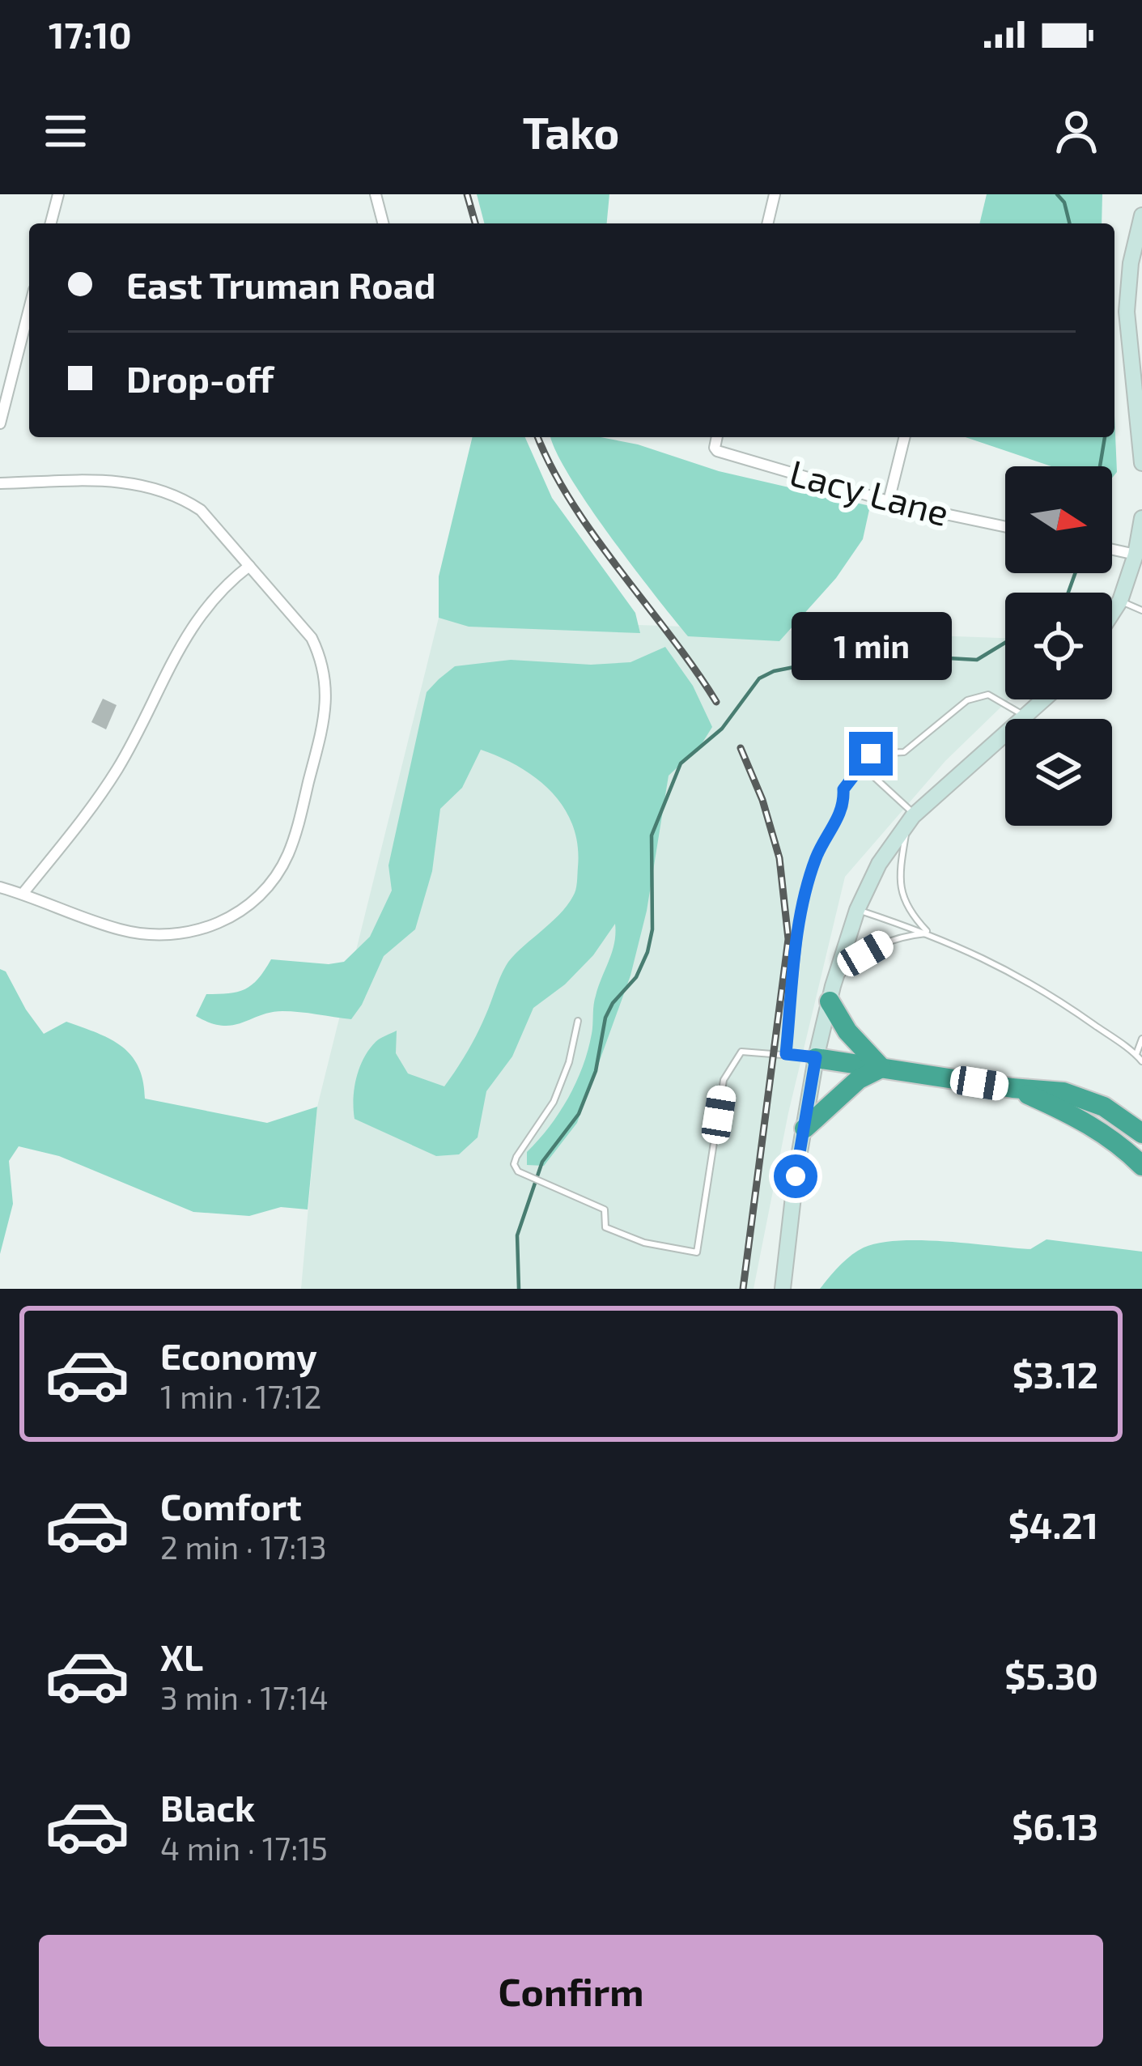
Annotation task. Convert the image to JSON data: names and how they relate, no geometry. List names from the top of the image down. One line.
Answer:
{"streets":{"street":["Lacy Lane"]},"north":"right","page":{"status":"17:10","header":"Tako","banner":["East Truman Road","Drop-off"],"bubble":"1 min","list":[{"name":"Economy","note":"1 min · 17:12","value":"$3.12"},{"name":"Comfort","note":"2 min · 17:13","value":"$4.21"},{"name":"XL","note":"3 min · 17:14","value":"$5.30"},{"name":"Black","note":"4 min · 17:15","value":"$6.13"}],"buttons":"Confirm"}}
